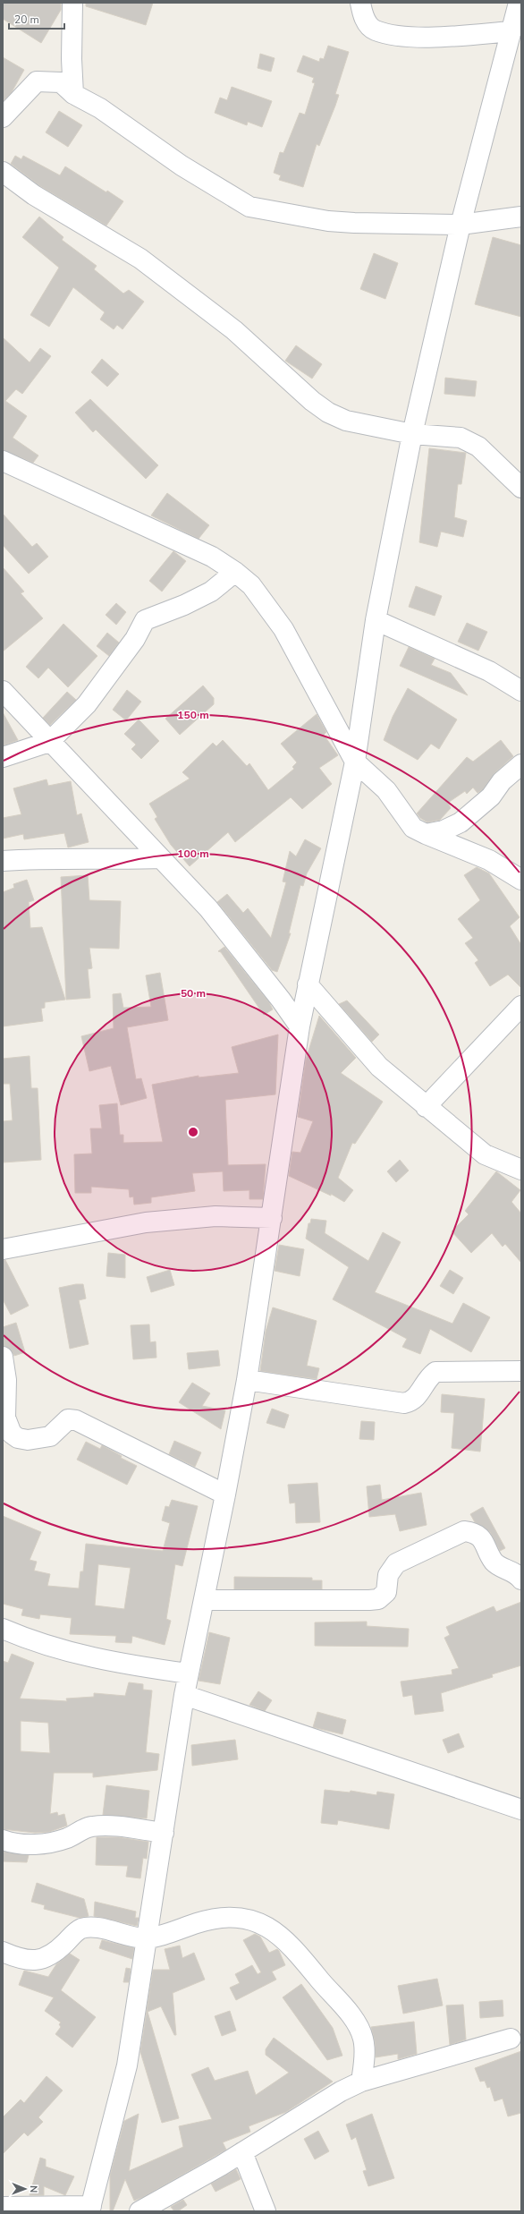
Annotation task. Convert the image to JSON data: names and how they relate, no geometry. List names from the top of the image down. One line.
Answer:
{"scale_bar":"20 m","north":"right","rings":["150 m","100 m","50 m"]}
